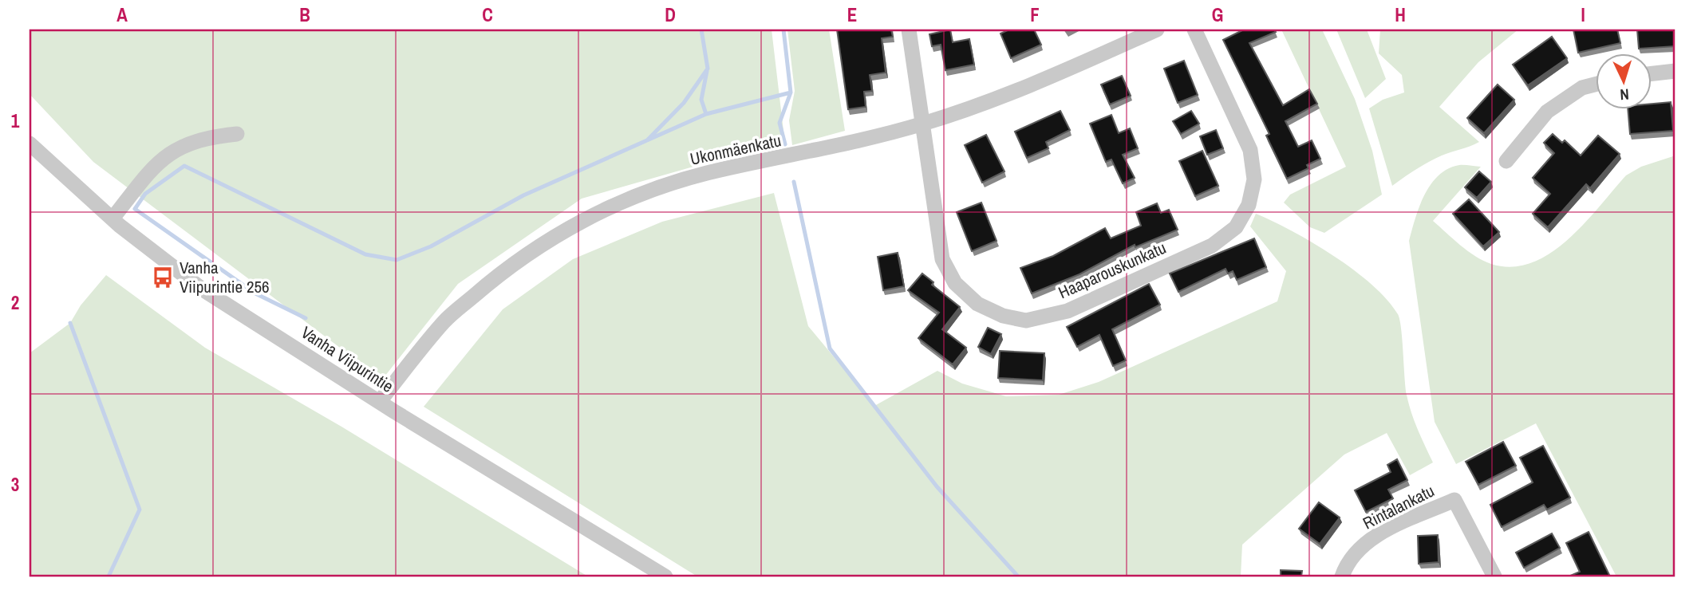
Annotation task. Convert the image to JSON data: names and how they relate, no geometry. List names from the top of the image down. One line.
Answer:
{"streets":{"street":["Ukonmäenkatu","Haaparouskunkatu","Vanha Viipurintie","Rintalankatu"]},"crossings":[["Ukonmäenkatu","Haaparouskunkatu"],["Ukonmäenkatu","Vanha Viipurintie"]],"places":{"bus stop":["Vanha Viipurintie 256"]},"north":"bottom","grid":{"columns":["A","B","C","D","E","F","G","H","I"],"rows":["1","2","3"]}}
